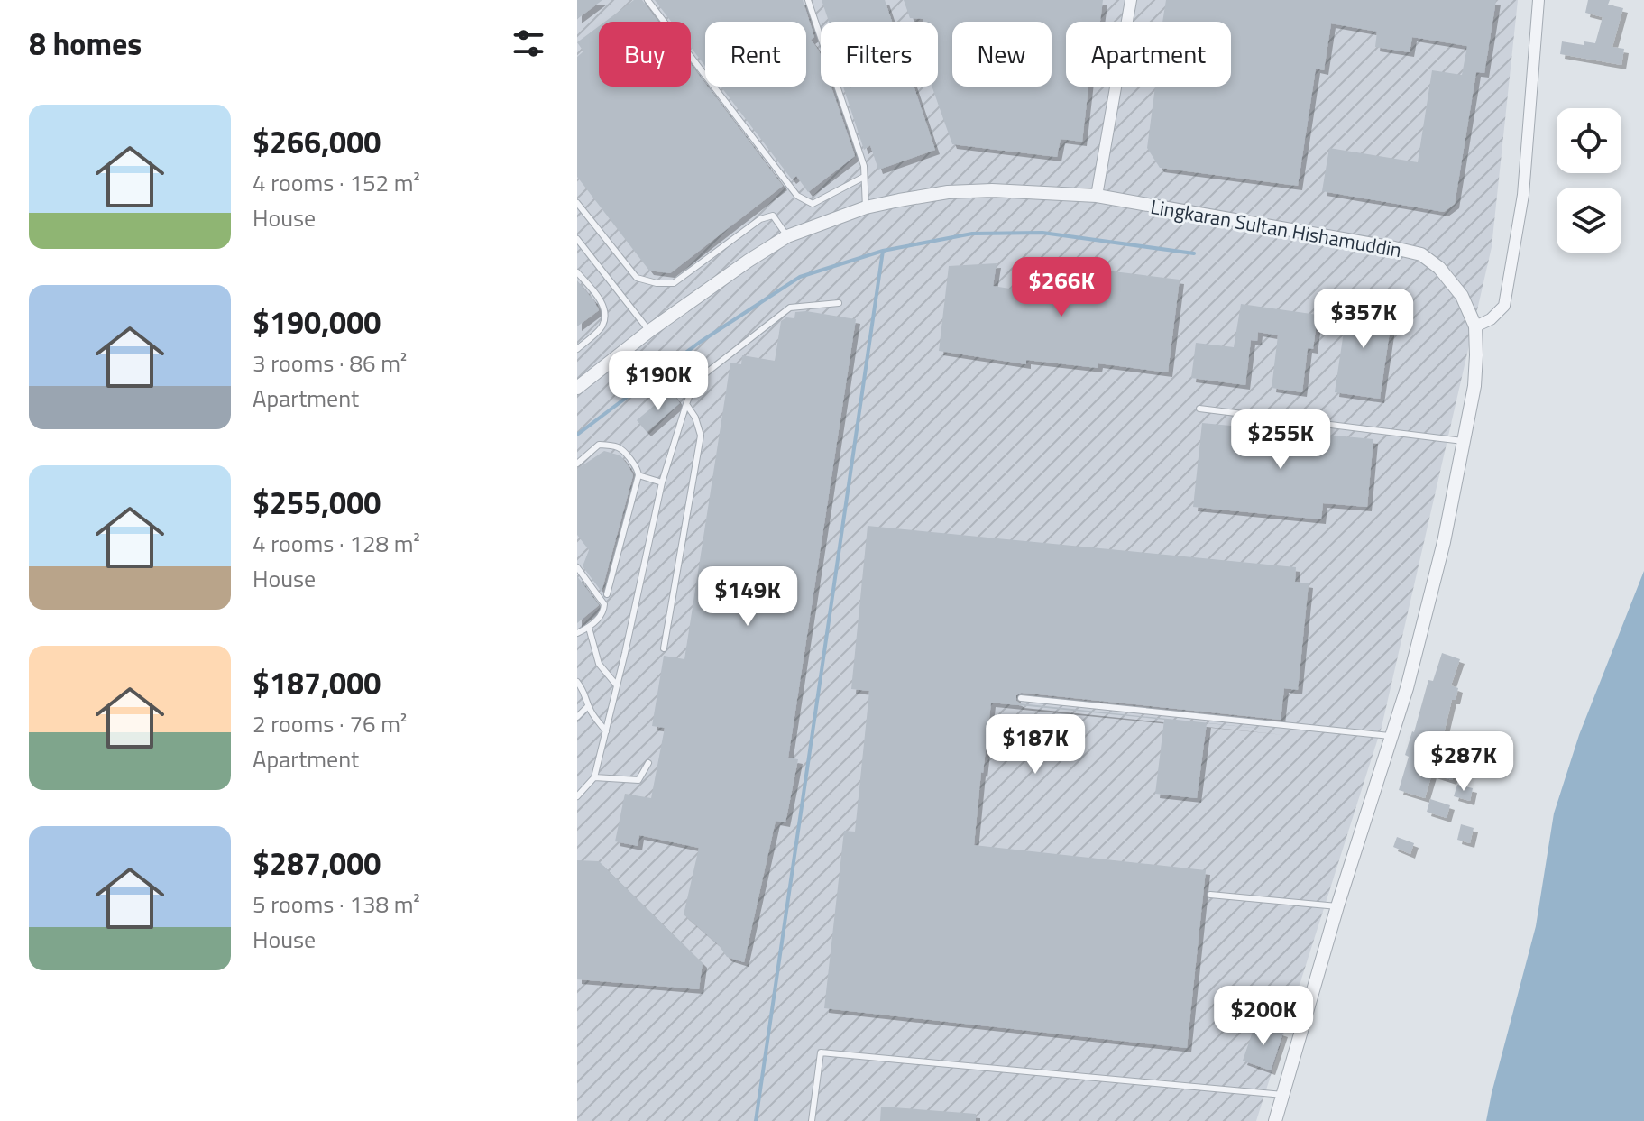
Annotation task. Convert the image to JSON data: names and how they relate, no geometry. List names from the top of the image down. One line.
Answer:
{"streets":{"street":["Lingkaran Sultan Hishamuddin"]},"page":{"heading":"8 homes","chip":["Buy","Rent","Filters","New","Apartment"],"list":[{"name":"$266,000","note":"4 rooms · 152 m² · House"},{"name":"$190,000","note":"3 rooms · 86 m² · Apartment"},{"name":"$255,000","note":"4 rooms · 128 m² · House"},{"name":"$187,000","note":"2 rooms · 76 m² · Apartment"},{"name":"$287,000","note":"5 rooms · 138 m² · House"}],"price":["$266K","$357K","$190K","$255K","$149K","$187K","$287K","$200K"]}}
